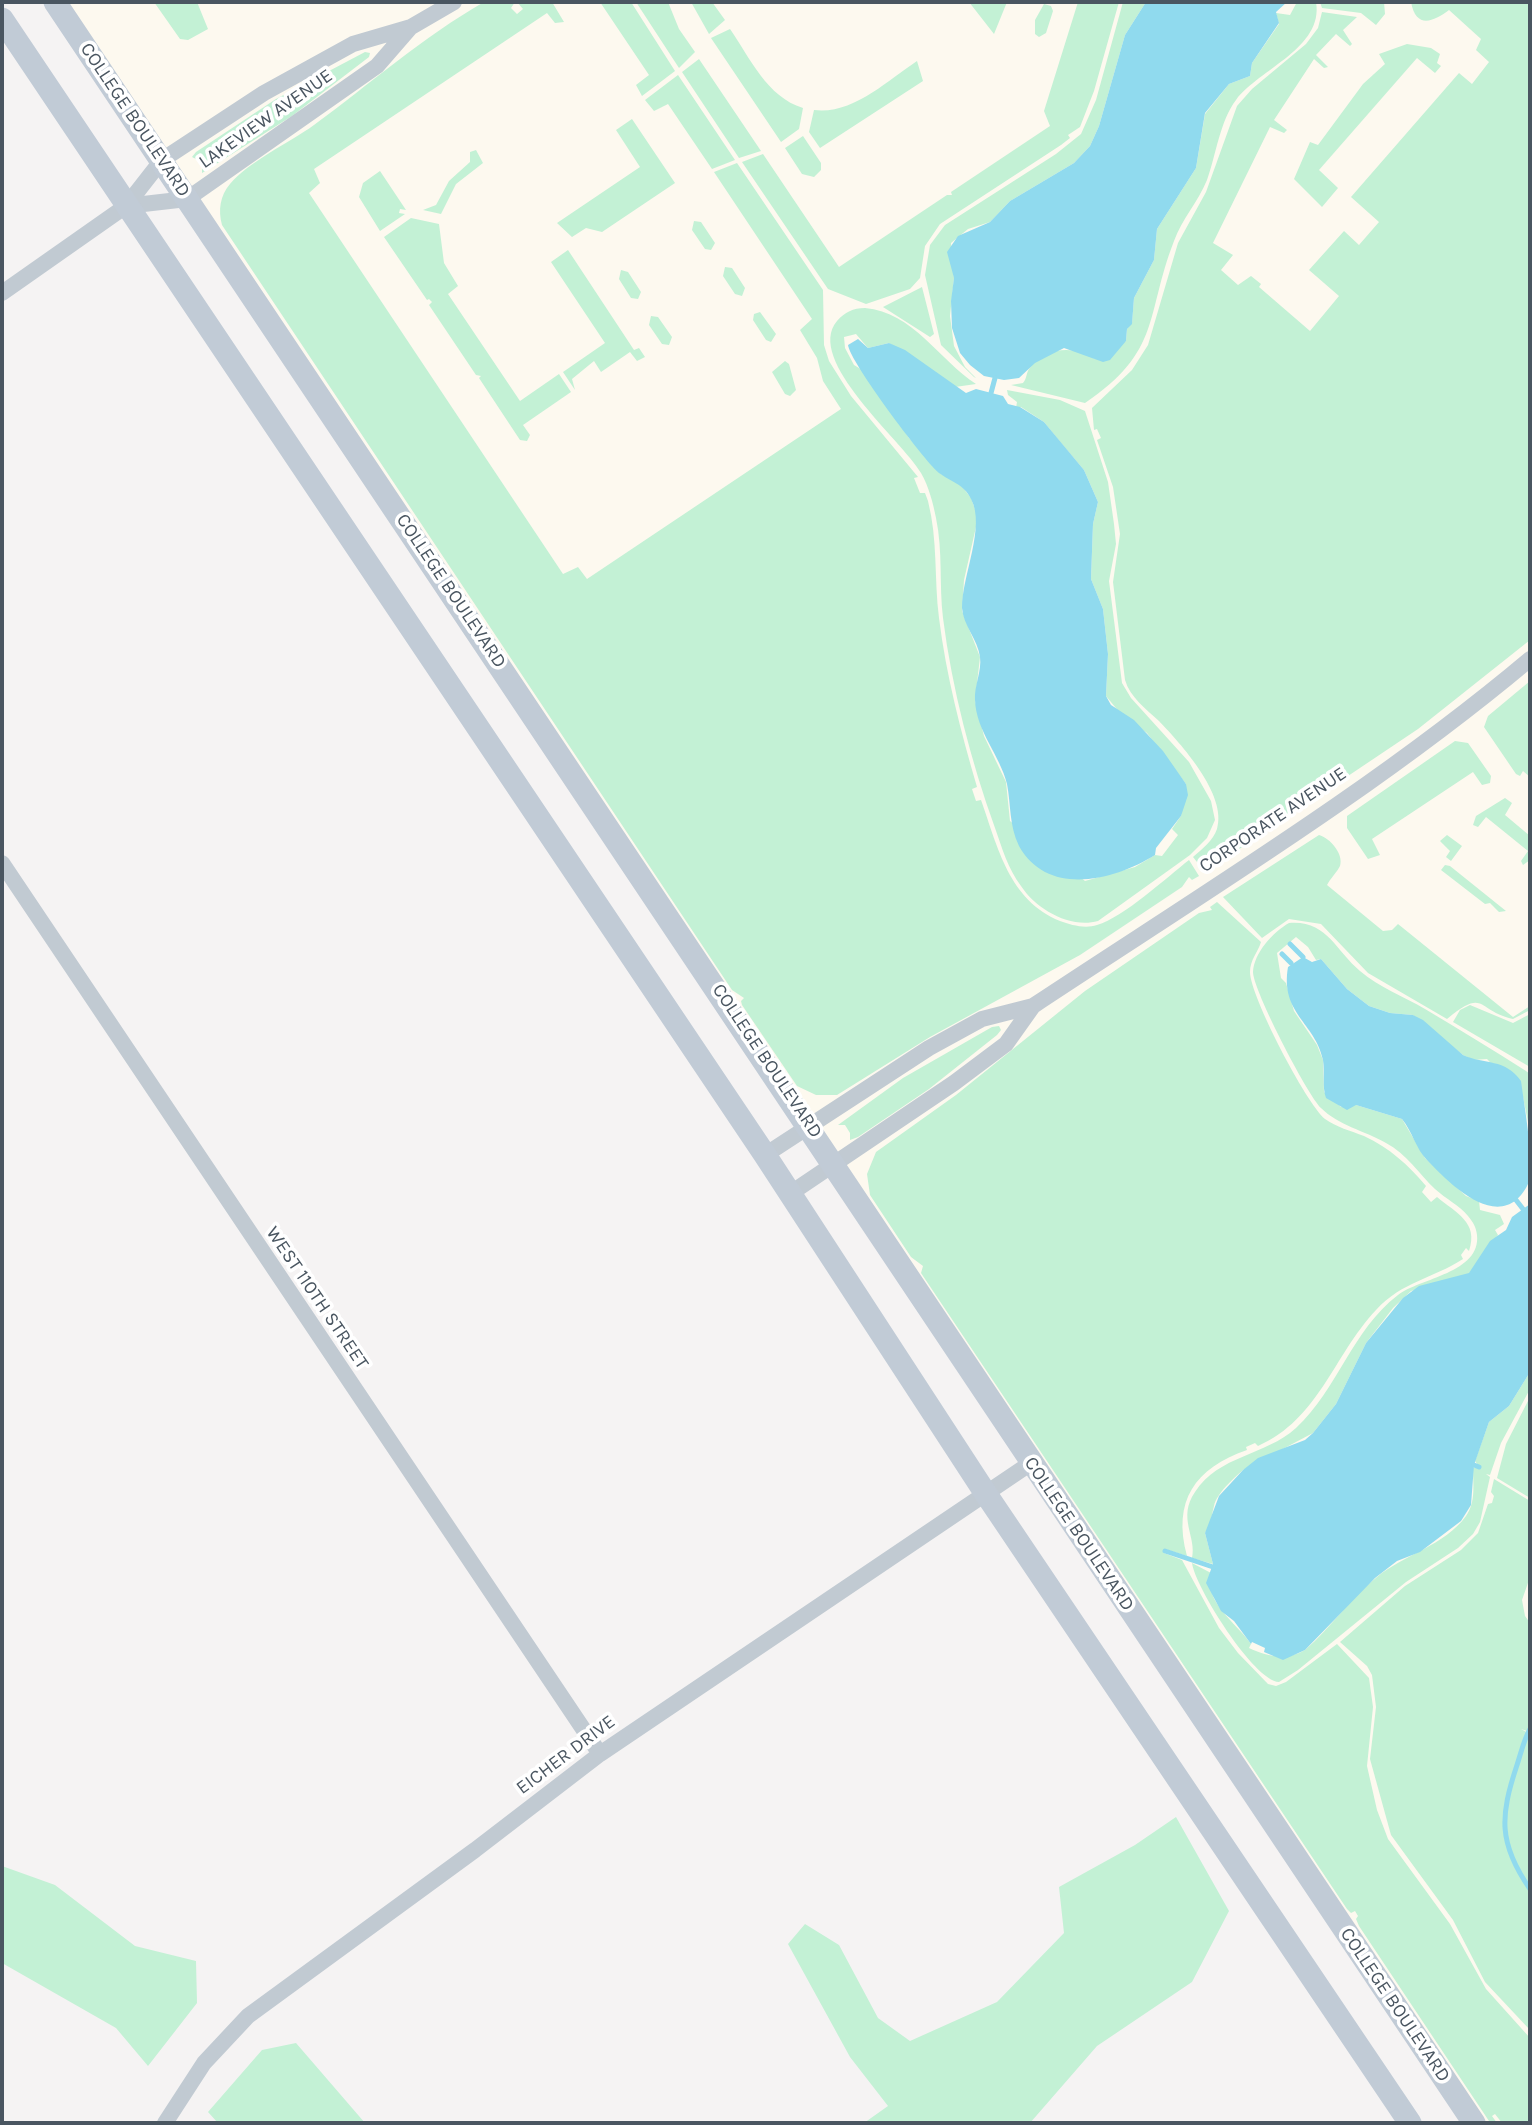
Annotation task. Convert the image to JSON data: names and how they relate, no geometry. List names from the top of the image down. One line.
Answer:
{"streets":{"main road":["COLLEGE BOULEVARD"],"street":["LAKEVIEW AVENUE","CORPORATE AVENUE","WEST 110TH STREET","EICHER DRIVE"]},"crossings":[["LAKEVIEW AVENUE","COLLEGE BOULEVARD"],["COLLEGE BOULEVARD","CORPORATE AVENUE"],["COLLEGE BOULEVARD","EICHER DRIVE"],["WEST 110TH STREET","EICHER DRIVE"]]}
